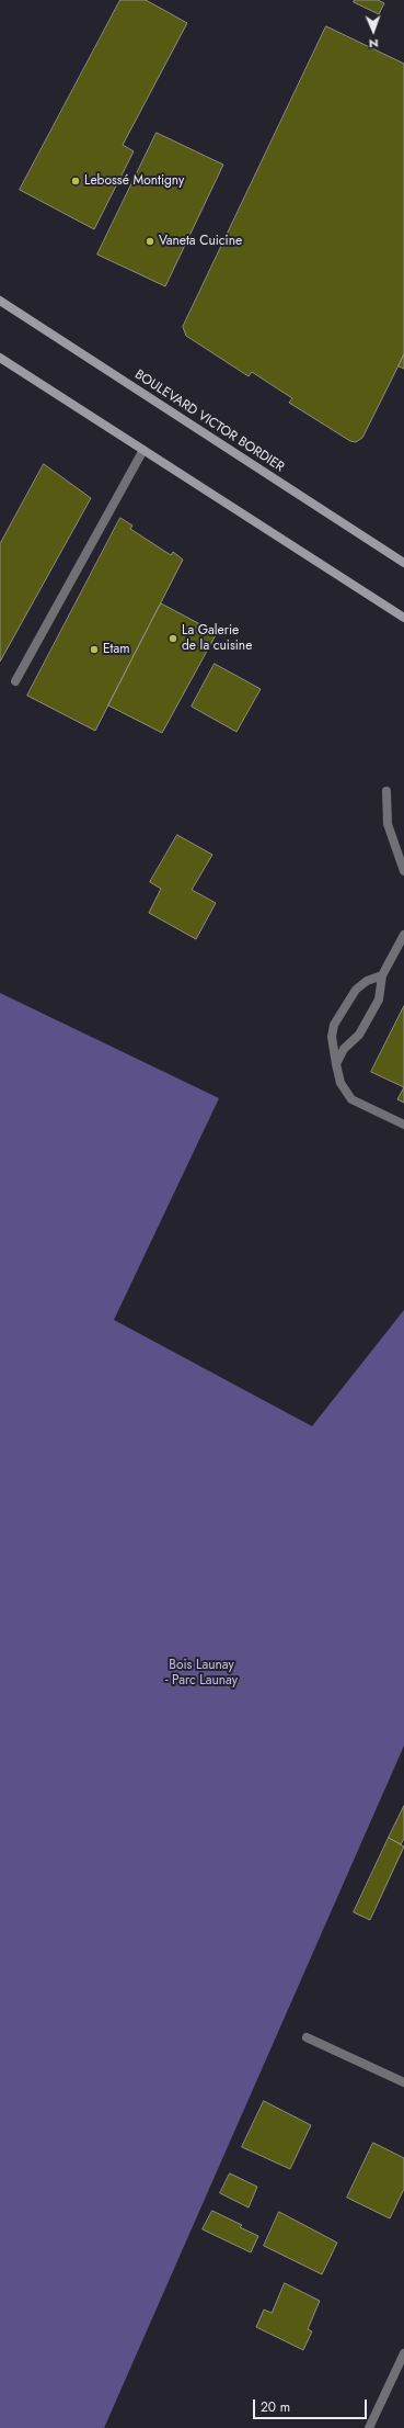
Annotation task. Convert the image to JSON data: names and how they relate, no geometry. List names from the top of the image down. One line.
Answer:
{"streets":{"main road":["BOULEVARD VICTOR BORDIER"]},"parks":["Bois Launay - Parc Launay"],"places":["Lebossé Montigny","Vaneta Cuicine","La Galerie de la cuisine","Etam"],"scale_bar":"20 m","north":"bottom"}
